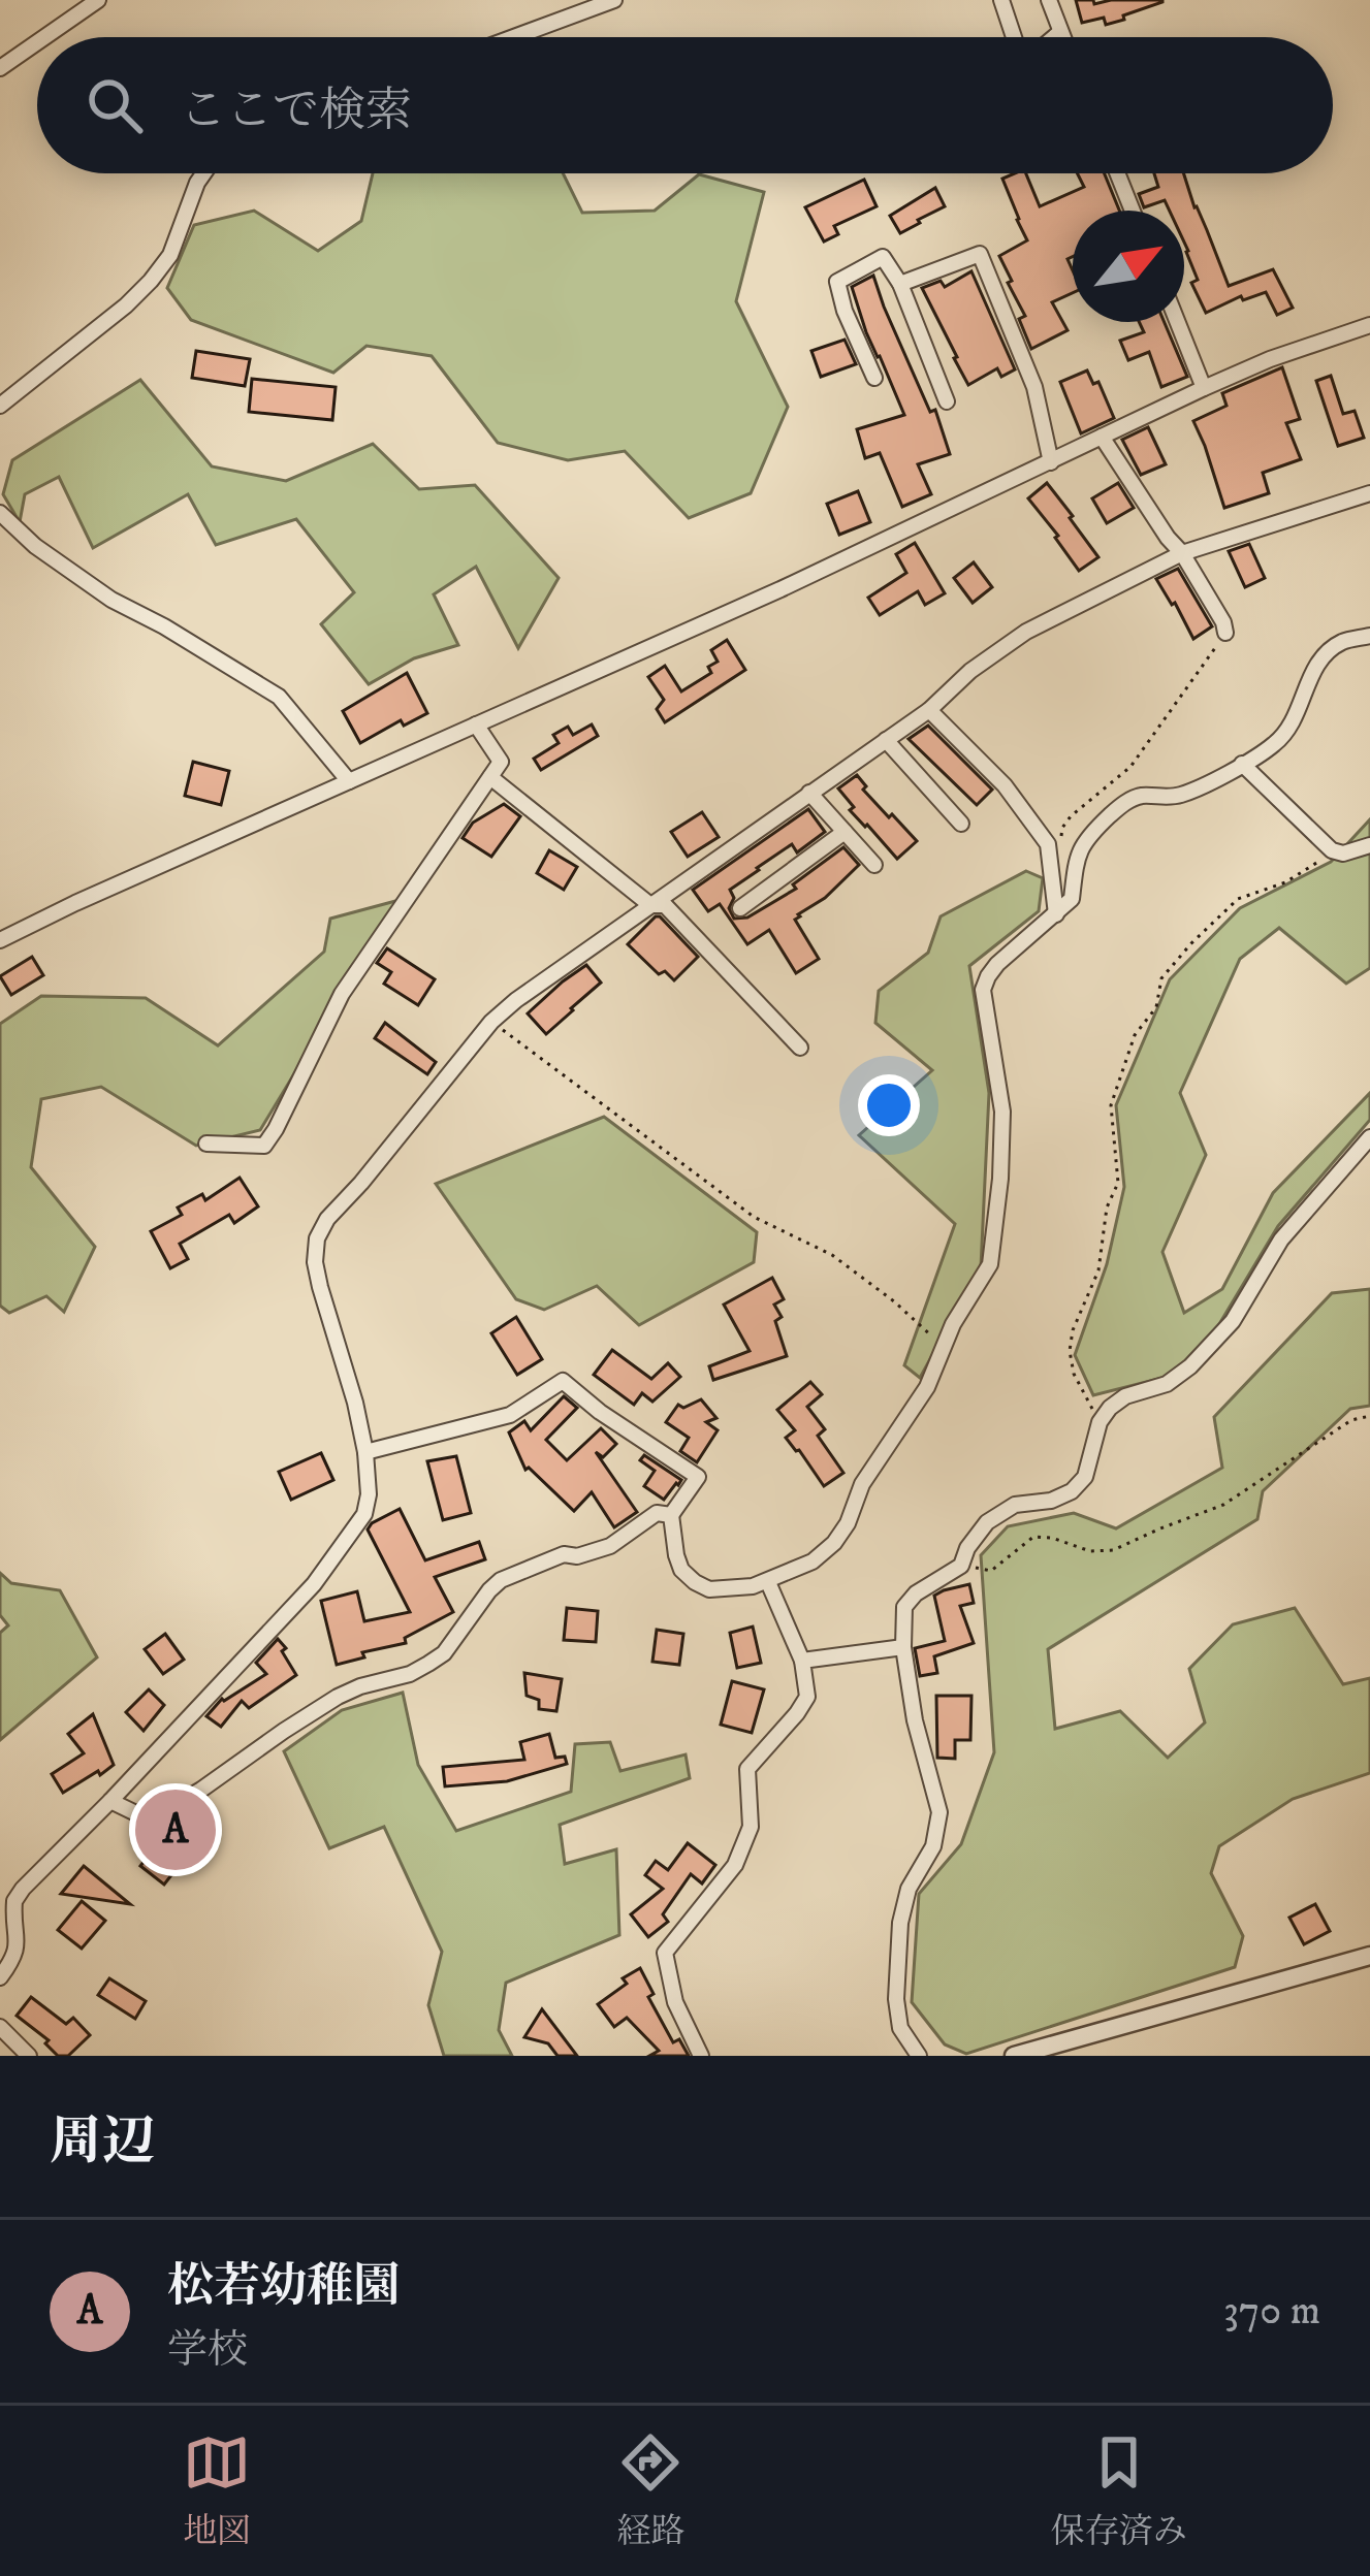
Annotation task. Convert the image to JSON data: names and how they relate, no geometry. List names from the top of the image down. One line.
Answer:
{"north":"top right","page":{"search":"ここで検索","pins":"A","heading":"周辺","list":[{"mark":"A","name":"松若幼稚園","note":"学校","value":"370 m"}],"nav":["地図","経路","保存済み"]}}
